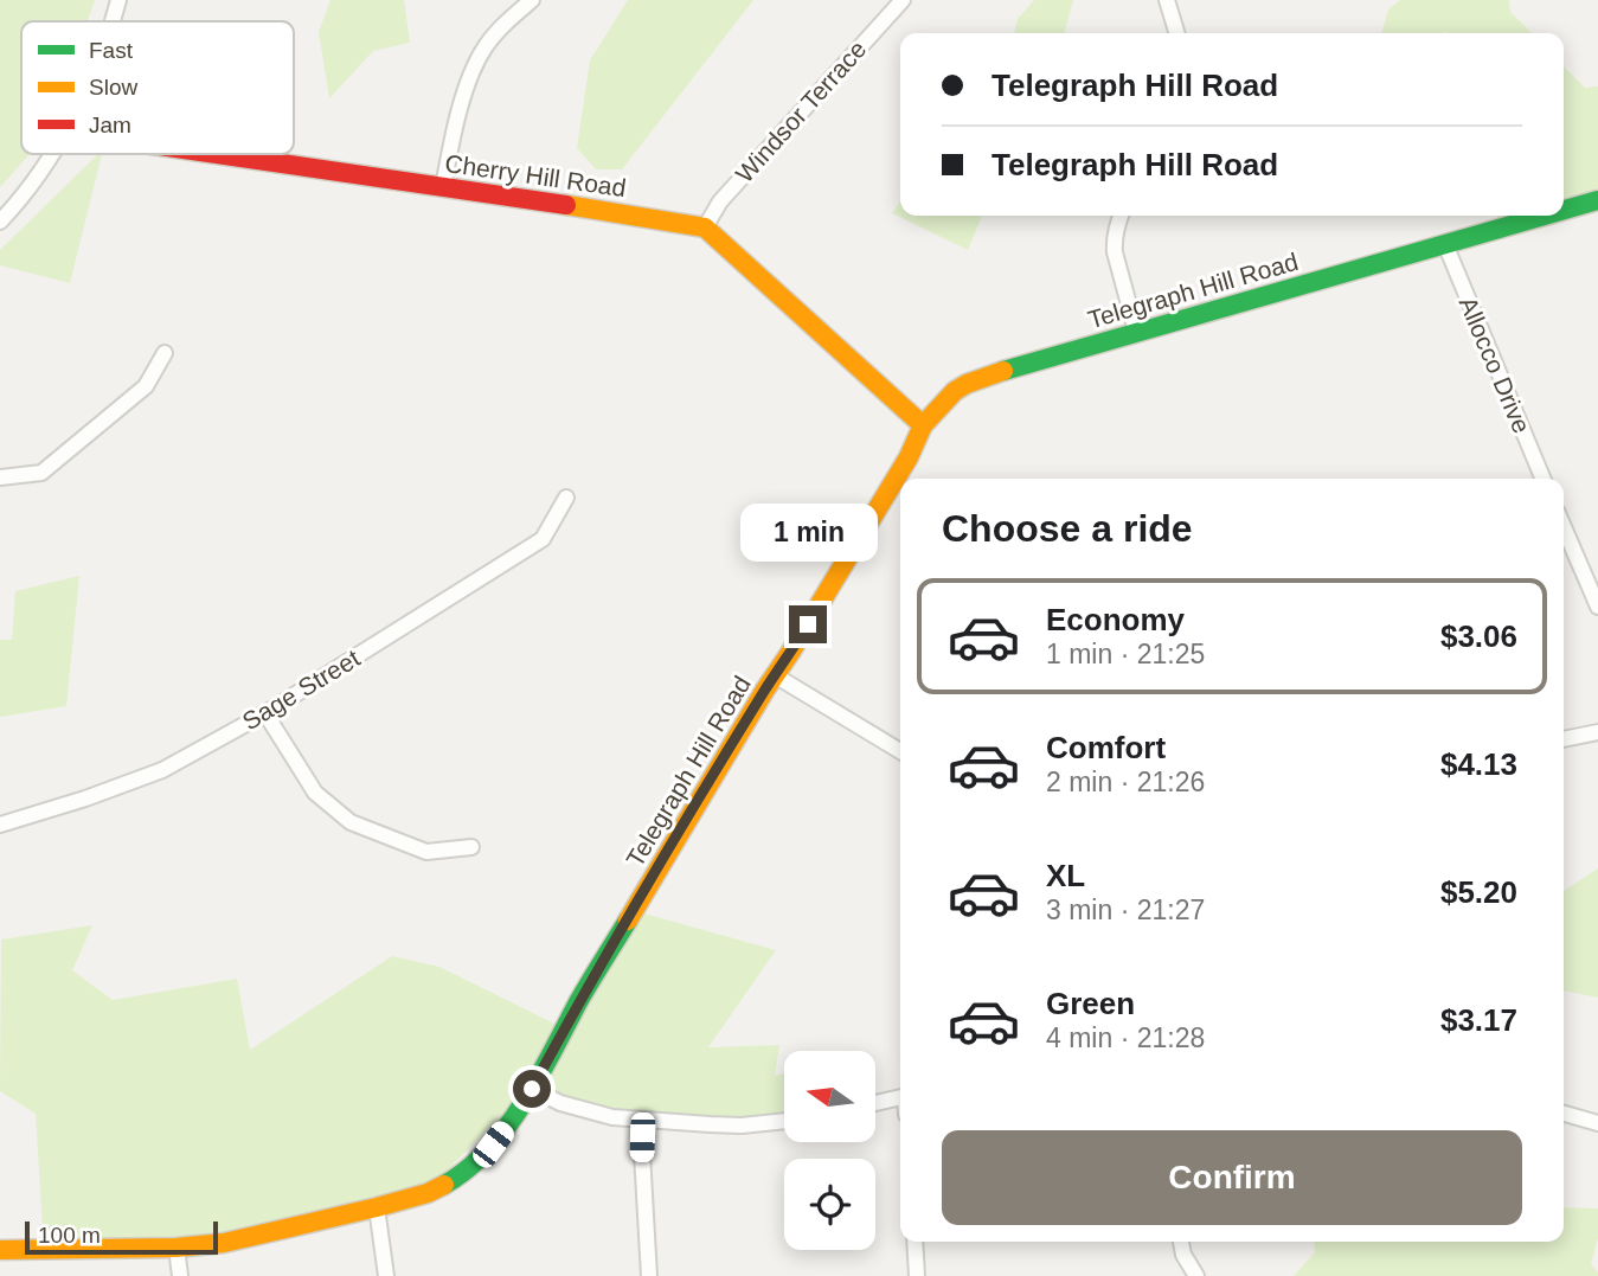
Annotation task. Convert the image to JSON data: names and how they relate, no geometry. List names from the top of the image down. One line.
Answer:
{"streets":{"street":["Windsor Terrace","Cherry Hill Road","Telegraph Hill Road","Allocco Drive","Sage Street"]},"crossings":[["Windsor Terrace","Cherry Hill Road"],["Telegraph Hill Road","Allocco Drive"]],"legend":["Fast","Slow","Jam"],"scale_bar":"100 m","north":"left","page":{"banner":["Telegraph Hill Road","Telegraph Hill Road"],"heading":"Choose a ride","bubble":"1 min","list":[{"name":"Economy","note":"1 min · 21:25","value":"$3.06"},{"name":"Comfort","note":"2 min · 21:26","value":"$4.13"},{"name":"XL","note":"3 min · 21:27","value":"$5.20"},{"name":"Green","note":"4 min · 21:28","value":"$3.17"}],"buttons":"Confirm","scale":"100 m"}}
